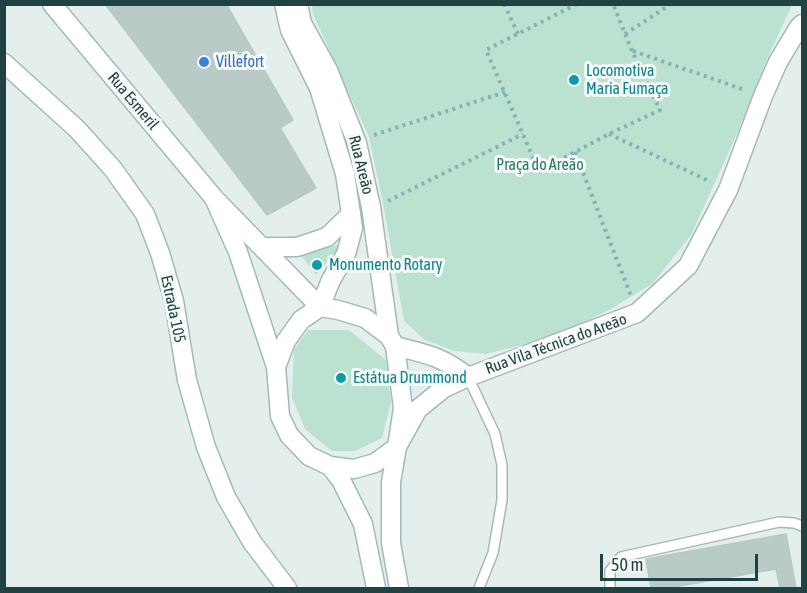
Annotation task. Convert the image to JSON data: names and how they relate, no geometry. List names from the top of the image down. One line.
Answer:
{"streets":{"main road":["Rua Esmeril","Rua Areão","Estrada 105","Rua Vila Técnica do Areão"]},"crossings":[["Rua Areão","Rua Vila Técnica do Areão"]],"parks":["Praça do Areão"],"places":["Villefort","Locomotiva Maria Fumaça","Monumento Rotary","Estátua Drummond"],"scale_bar":"50 m"}
